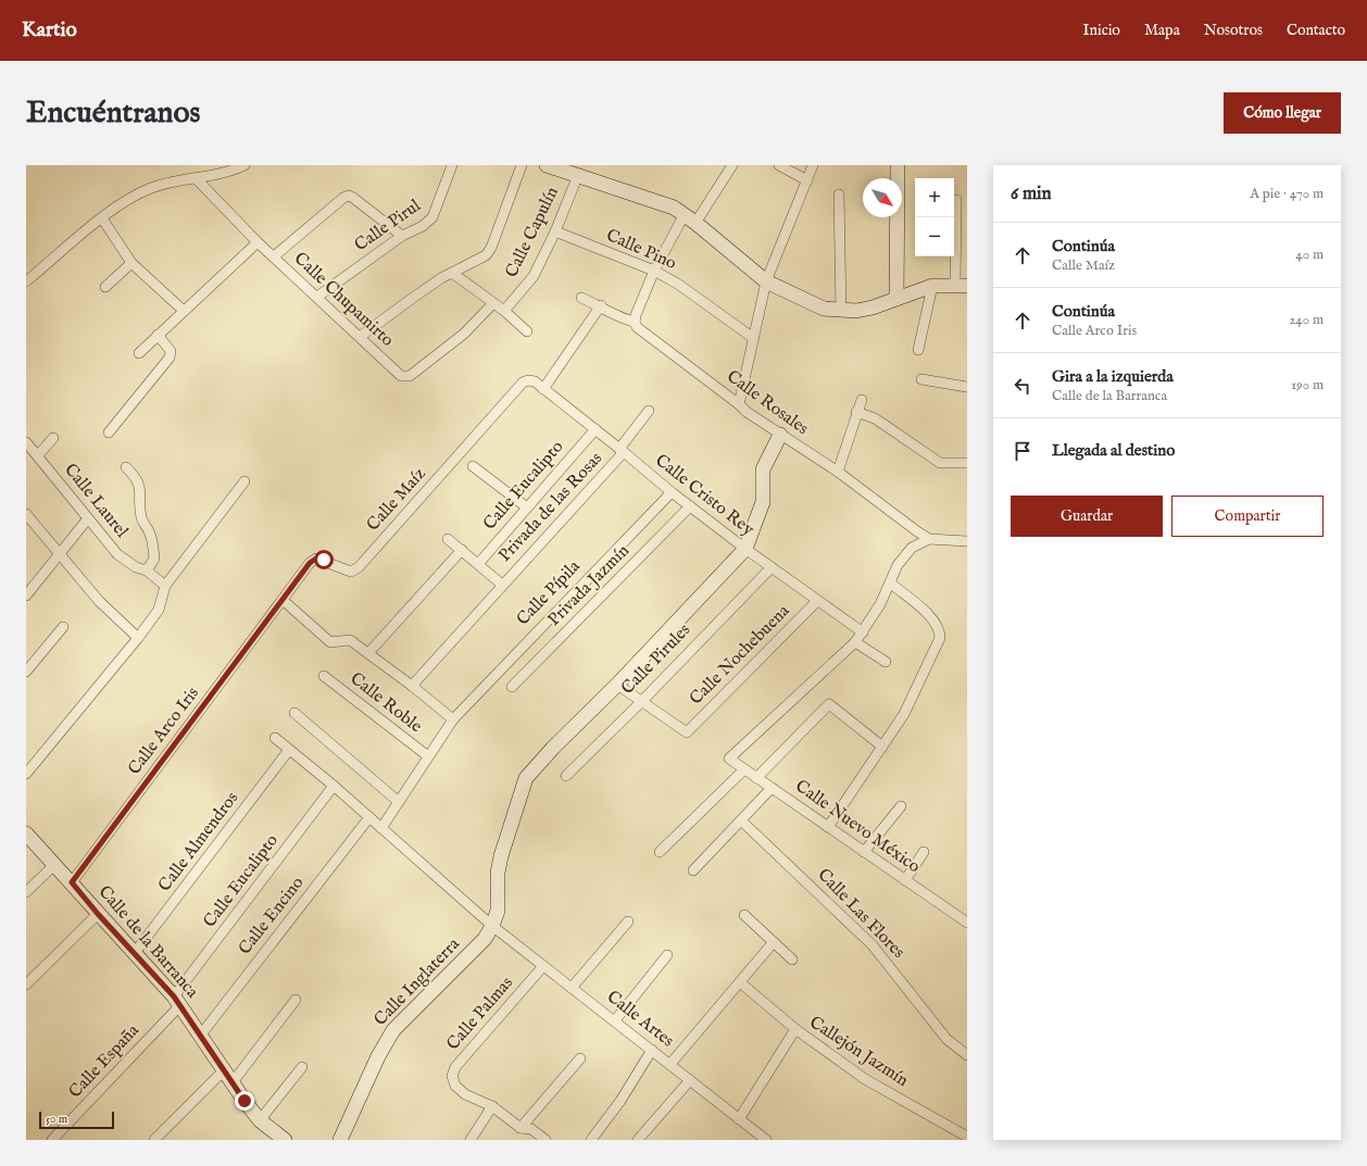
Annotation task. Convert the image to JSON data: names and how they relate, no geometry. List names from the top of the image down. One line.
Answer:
{"streets":{"street":["Calle Pirul","Calle Capulín","Calle Pino","Calle Chupamirto","Calle Rosales","Calle Eucalipto","Calle Cristo Rey","Calle Maíz","Calle Laurel","Privada de las Rosas","Privada Jazmín","Calle Pípila","Calle Nochebuena","Calle Pirules","Calle Roble","Calle Arco Iris","Calle Nuevo México","Calle Almendros","Calle Las Flores","Calle Encino","Calle de la Barranca","Calle Inglaterra","Calle Palmas","Calle Artes","Callejón Jazmín","Calle España"]},"crossings":[["Calle Pirul","Calle Chupamirto"],["Calle Capulín","Calle Pino"],["Calle Eucalipto","Calle Cristo Rey"],["Calle Eucalipto","Calle de la Barranca"],["Calle Eucalipto","Calle España"],["Calle Cristo Rey","Calle Maíz"],["Calle Cristo Rey","Privada de las Rosas"],["Calle Cristo Rey","Privada Jazmín"],["Calle Cristo Rey","Calle Pípila"],["Calle Cristo Rey","Calle Nochebuena"],["Calle Cristo Rey","Calle Pirules"],["Calle Maíz","Calle Arco Iris"],["Calle Nochebuena","Calle Pirules"],["Calle Pirules","Calle Inglaterra"],["Calle Pirules","Calle Artes"],["Calle Arco Iris","Calle de la Barranca"],["Calle Almendros","Calle de la Barranca"],["Calle Encino","Calle de la Barranca"],["Calle de la Barranca","Calle España"],["Calle Inglaterra","Calle Artes"],["Calle Palmas","Calle Artes"]],"scale_bar":"50 m","north":"bottom right","page":{"header":"Kartio","nav":["Inicio","Mapa","Nosotros","Contacto"],"buttons":["Cómo llegar",["Guardar","Compartir"]],"title":"Encuéntranos","heading":["6 min","A pie · 470 m"],"map_buttons":["+","−"],"list":[["Continúa","Calle Maíz","40 m"],["Continúa","Calle Arco Iris","240 m"],["Gira a la izquierda","Calle de la Barranca","190 m"],"Llegada al destino"],"scale":"50 m"}}
